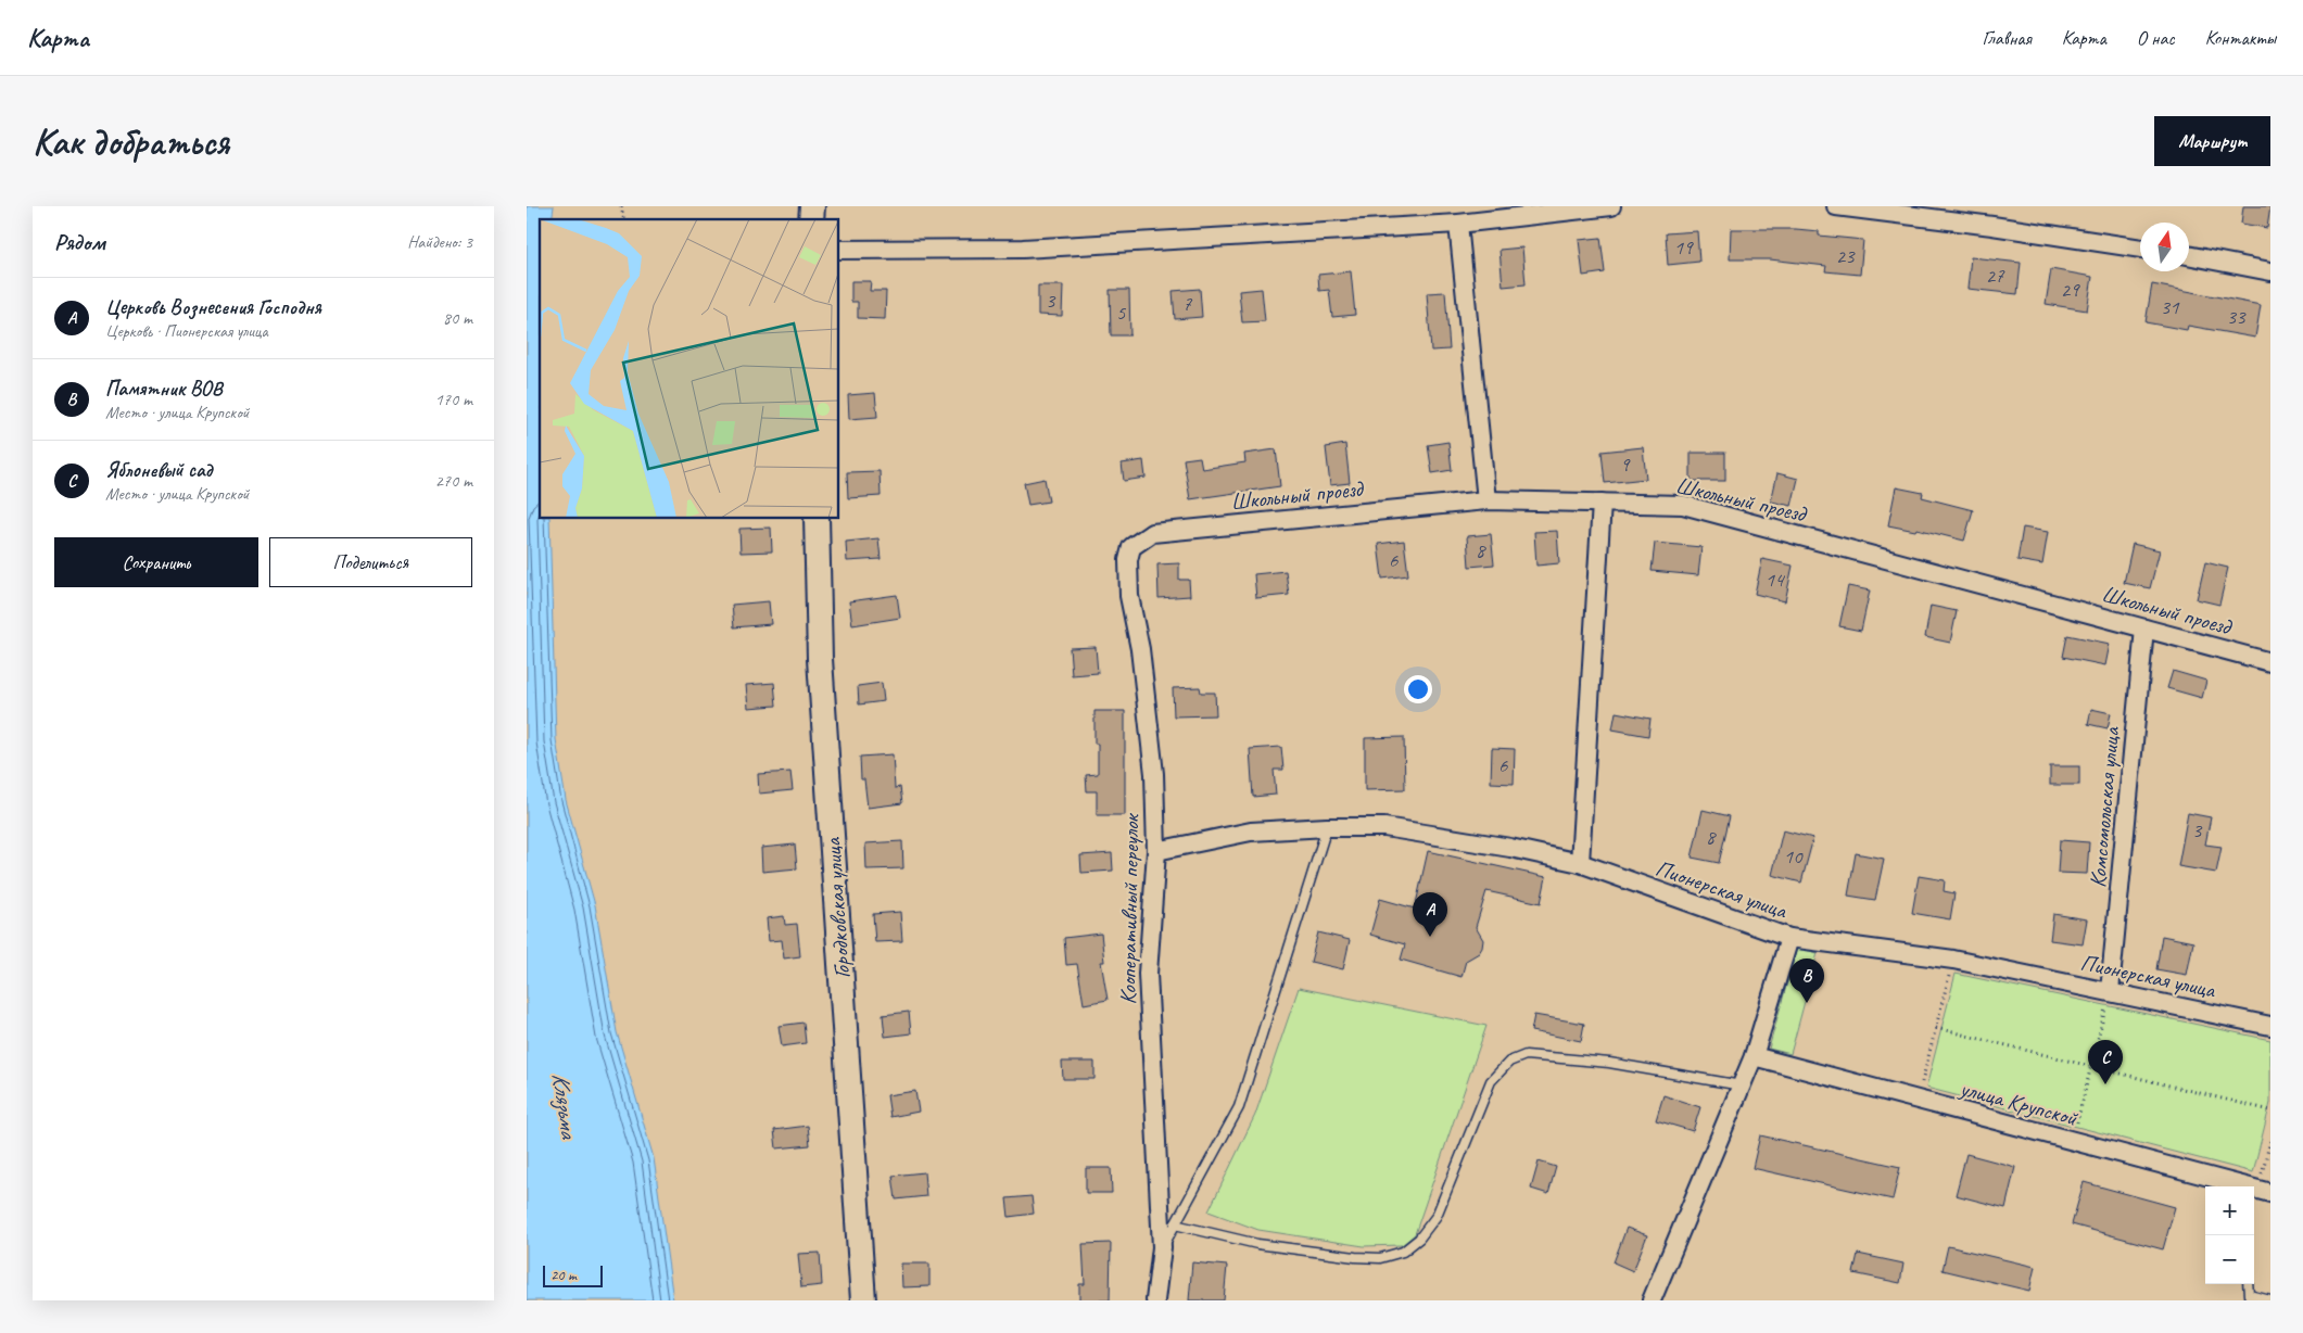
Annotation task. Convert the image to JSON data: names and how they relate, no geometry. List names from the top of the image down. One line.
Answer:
{"streets":{"main road":["Городковская улица"],"street":["Школьный проезд","Комсомольская улица","Пионерская улица","Кооперативный переулок","улица Крупской"]},"crossings":[["Школьный проезд","Комсомольская улица"],["Школьный проезд","Кооперативный переулок"],["Комсомольская улица","Пионерская улица"],["Пионерская улица","Кооперативный переулок"]],"water":["Клязьма"],"house_numbers":["19","23","27","29","3","7","31","5","33","9","8","6","14","6","3","8","10"],"scale_bar":"20 m","north":"top","page":{"header":"Карта","nav":["Главная","Карта","О нас","Контакты"],"buttons":["Маршрут",["Сохранить","Поделиться"]],"title":"Как добраться","heading":["Рядом","Найдено: 3"],"list":[{"mark":"A","name":"Церковь Вознесения Господня","note":"Церковь · Пионерская улица","value":"80 m"},{"mark":"B","name":"Памятник ВОВ","note":"Место · улица Крупской","value":"170 m"},{"mark":"C","name":"Яблоневый сад","note":"Место · улица Крупской","value":"270 m"}],"pins":["A","B","C"],"map_buttons":["+","−"],"scale":"20 m"}}
